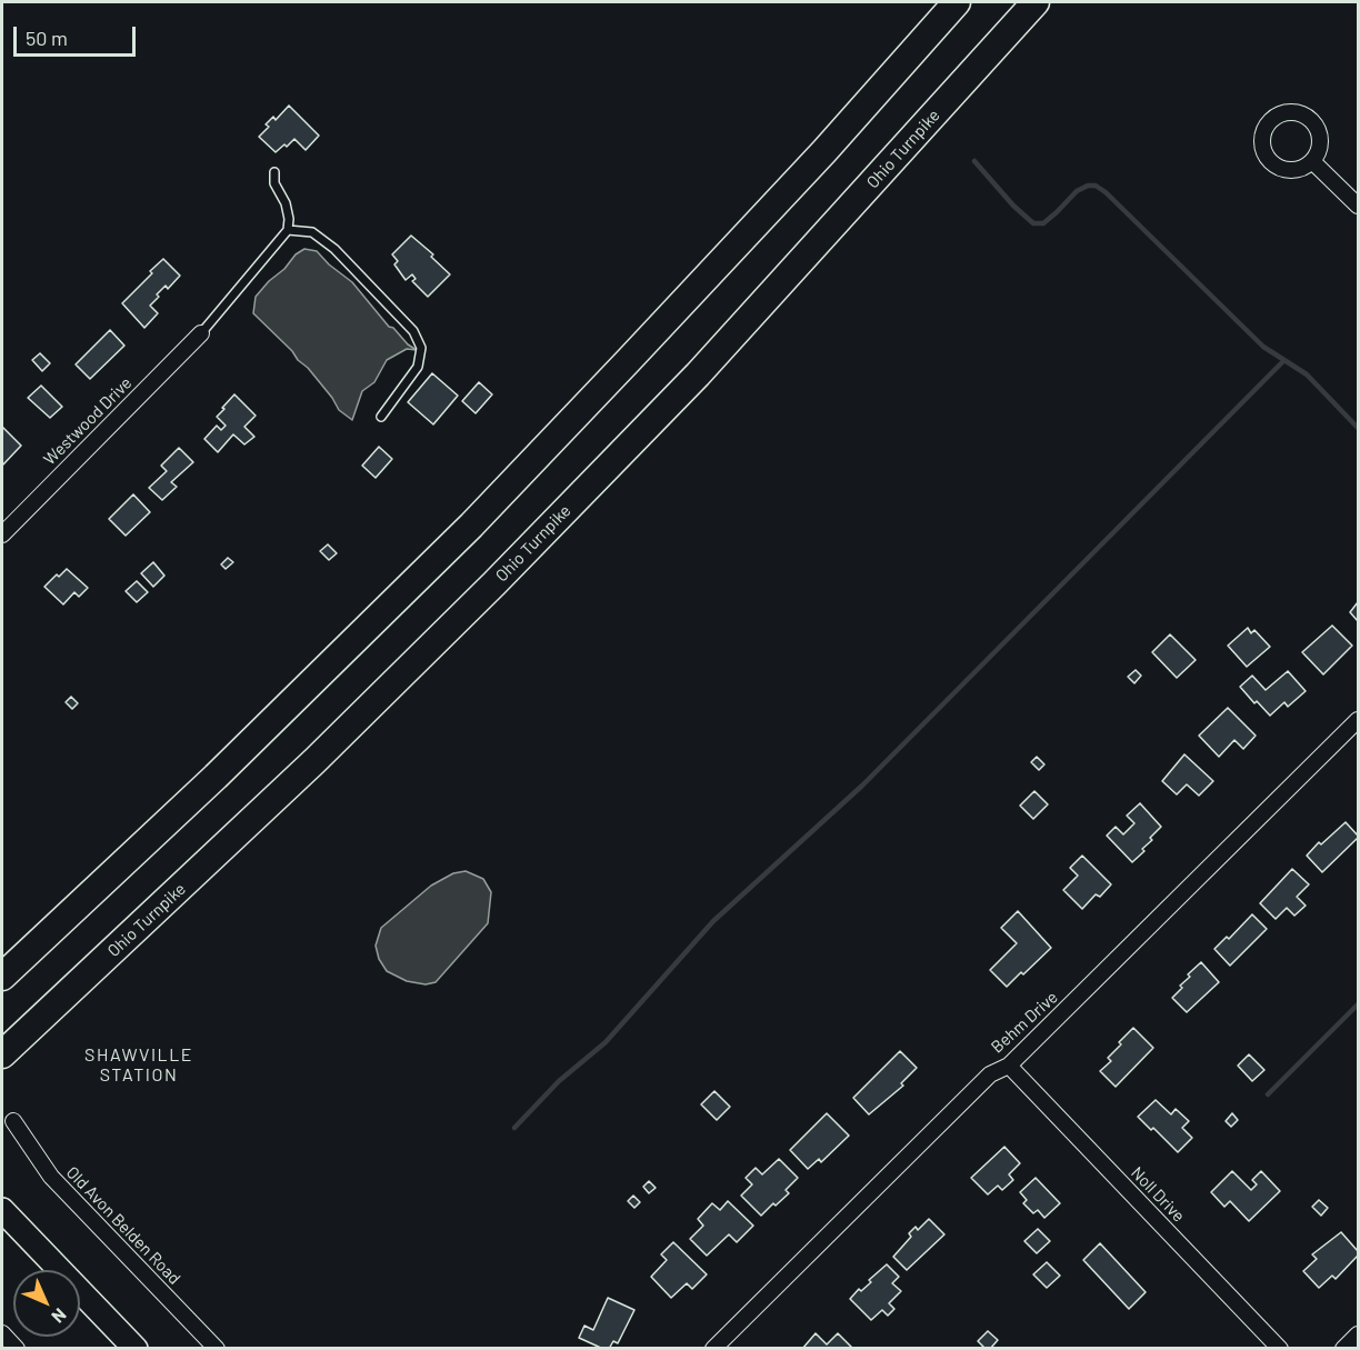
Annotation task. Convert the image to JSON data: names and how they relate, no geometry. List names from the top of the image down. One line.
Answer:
{"streets":{"highway":["Ohio Turnpike"],"street":["Westwood Drive","Behm Drive","Noll Drive","Old Avon Belden Road"]},"crossings":[["Behm Drive","Noll Drive"]],"districts":["SHAWVILLE STATION"],"scale_bar":"50 m","north":"bottom right"}
